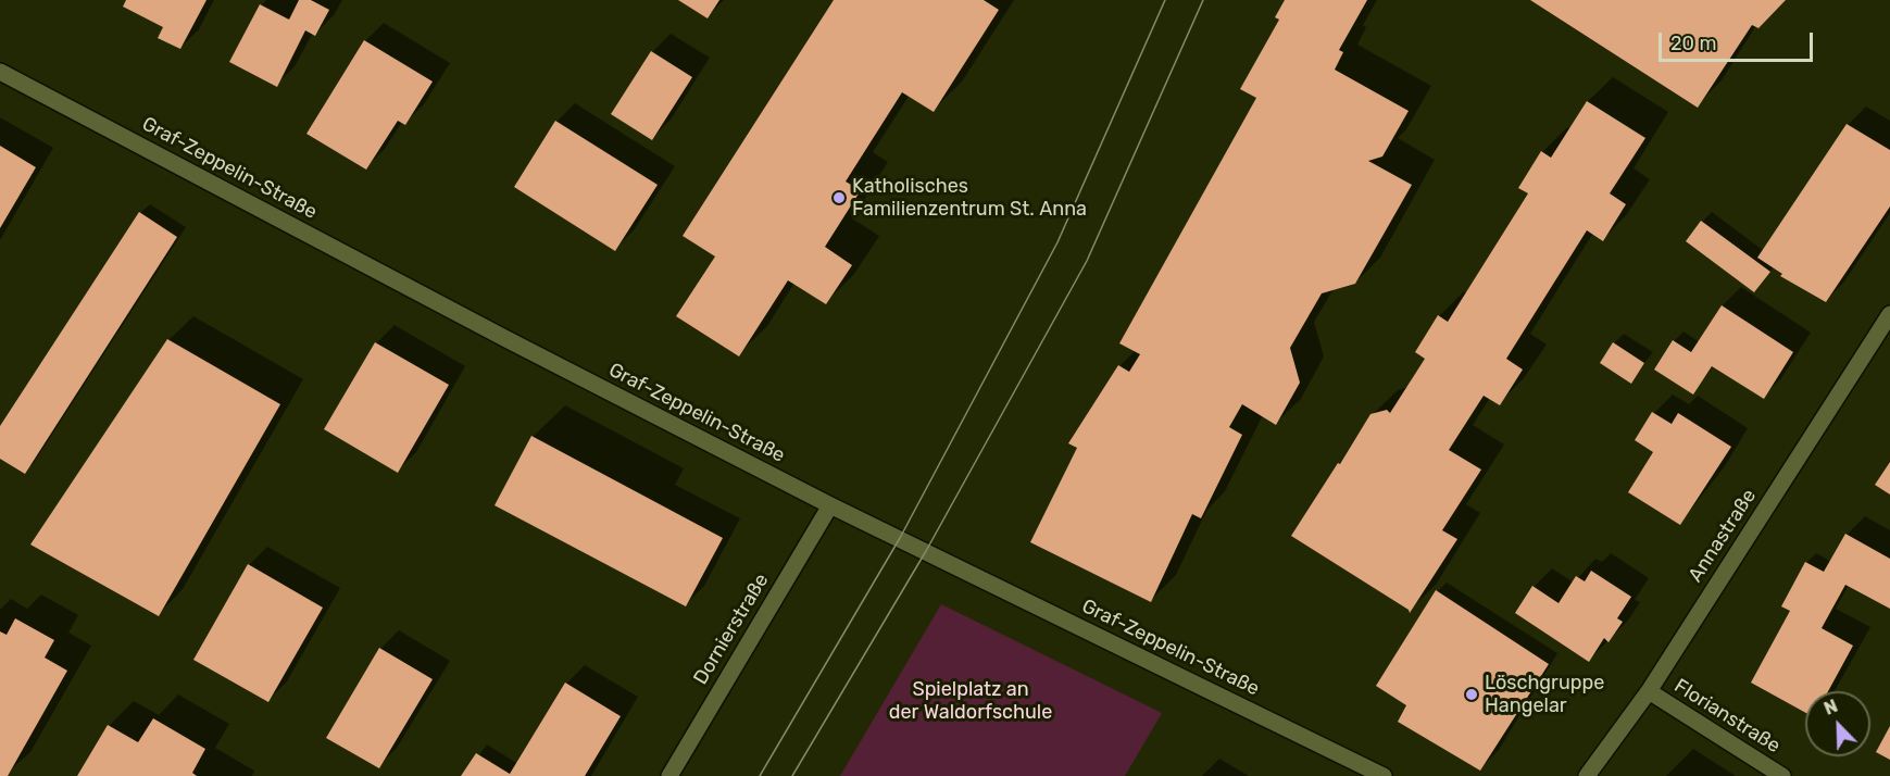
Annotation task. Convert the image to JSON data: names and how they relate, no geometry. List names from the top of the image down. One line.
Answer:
{"streets":{"street":["Graf-Zeppelin-Straße","Annastraße","Dornierstraße","Florianstraße"]},"crossings":[["Graf-Zeppelin-Straße","Dornierstraße"],["Annastraße","Florianstraße"]],"parks":["Spielplatz an der Waldorfschule"],"places":["Katholisches Familienzentrum St. Anna","Löschgruppe Hangelar"],"scale_bar":"20 m","north":"top left"}
